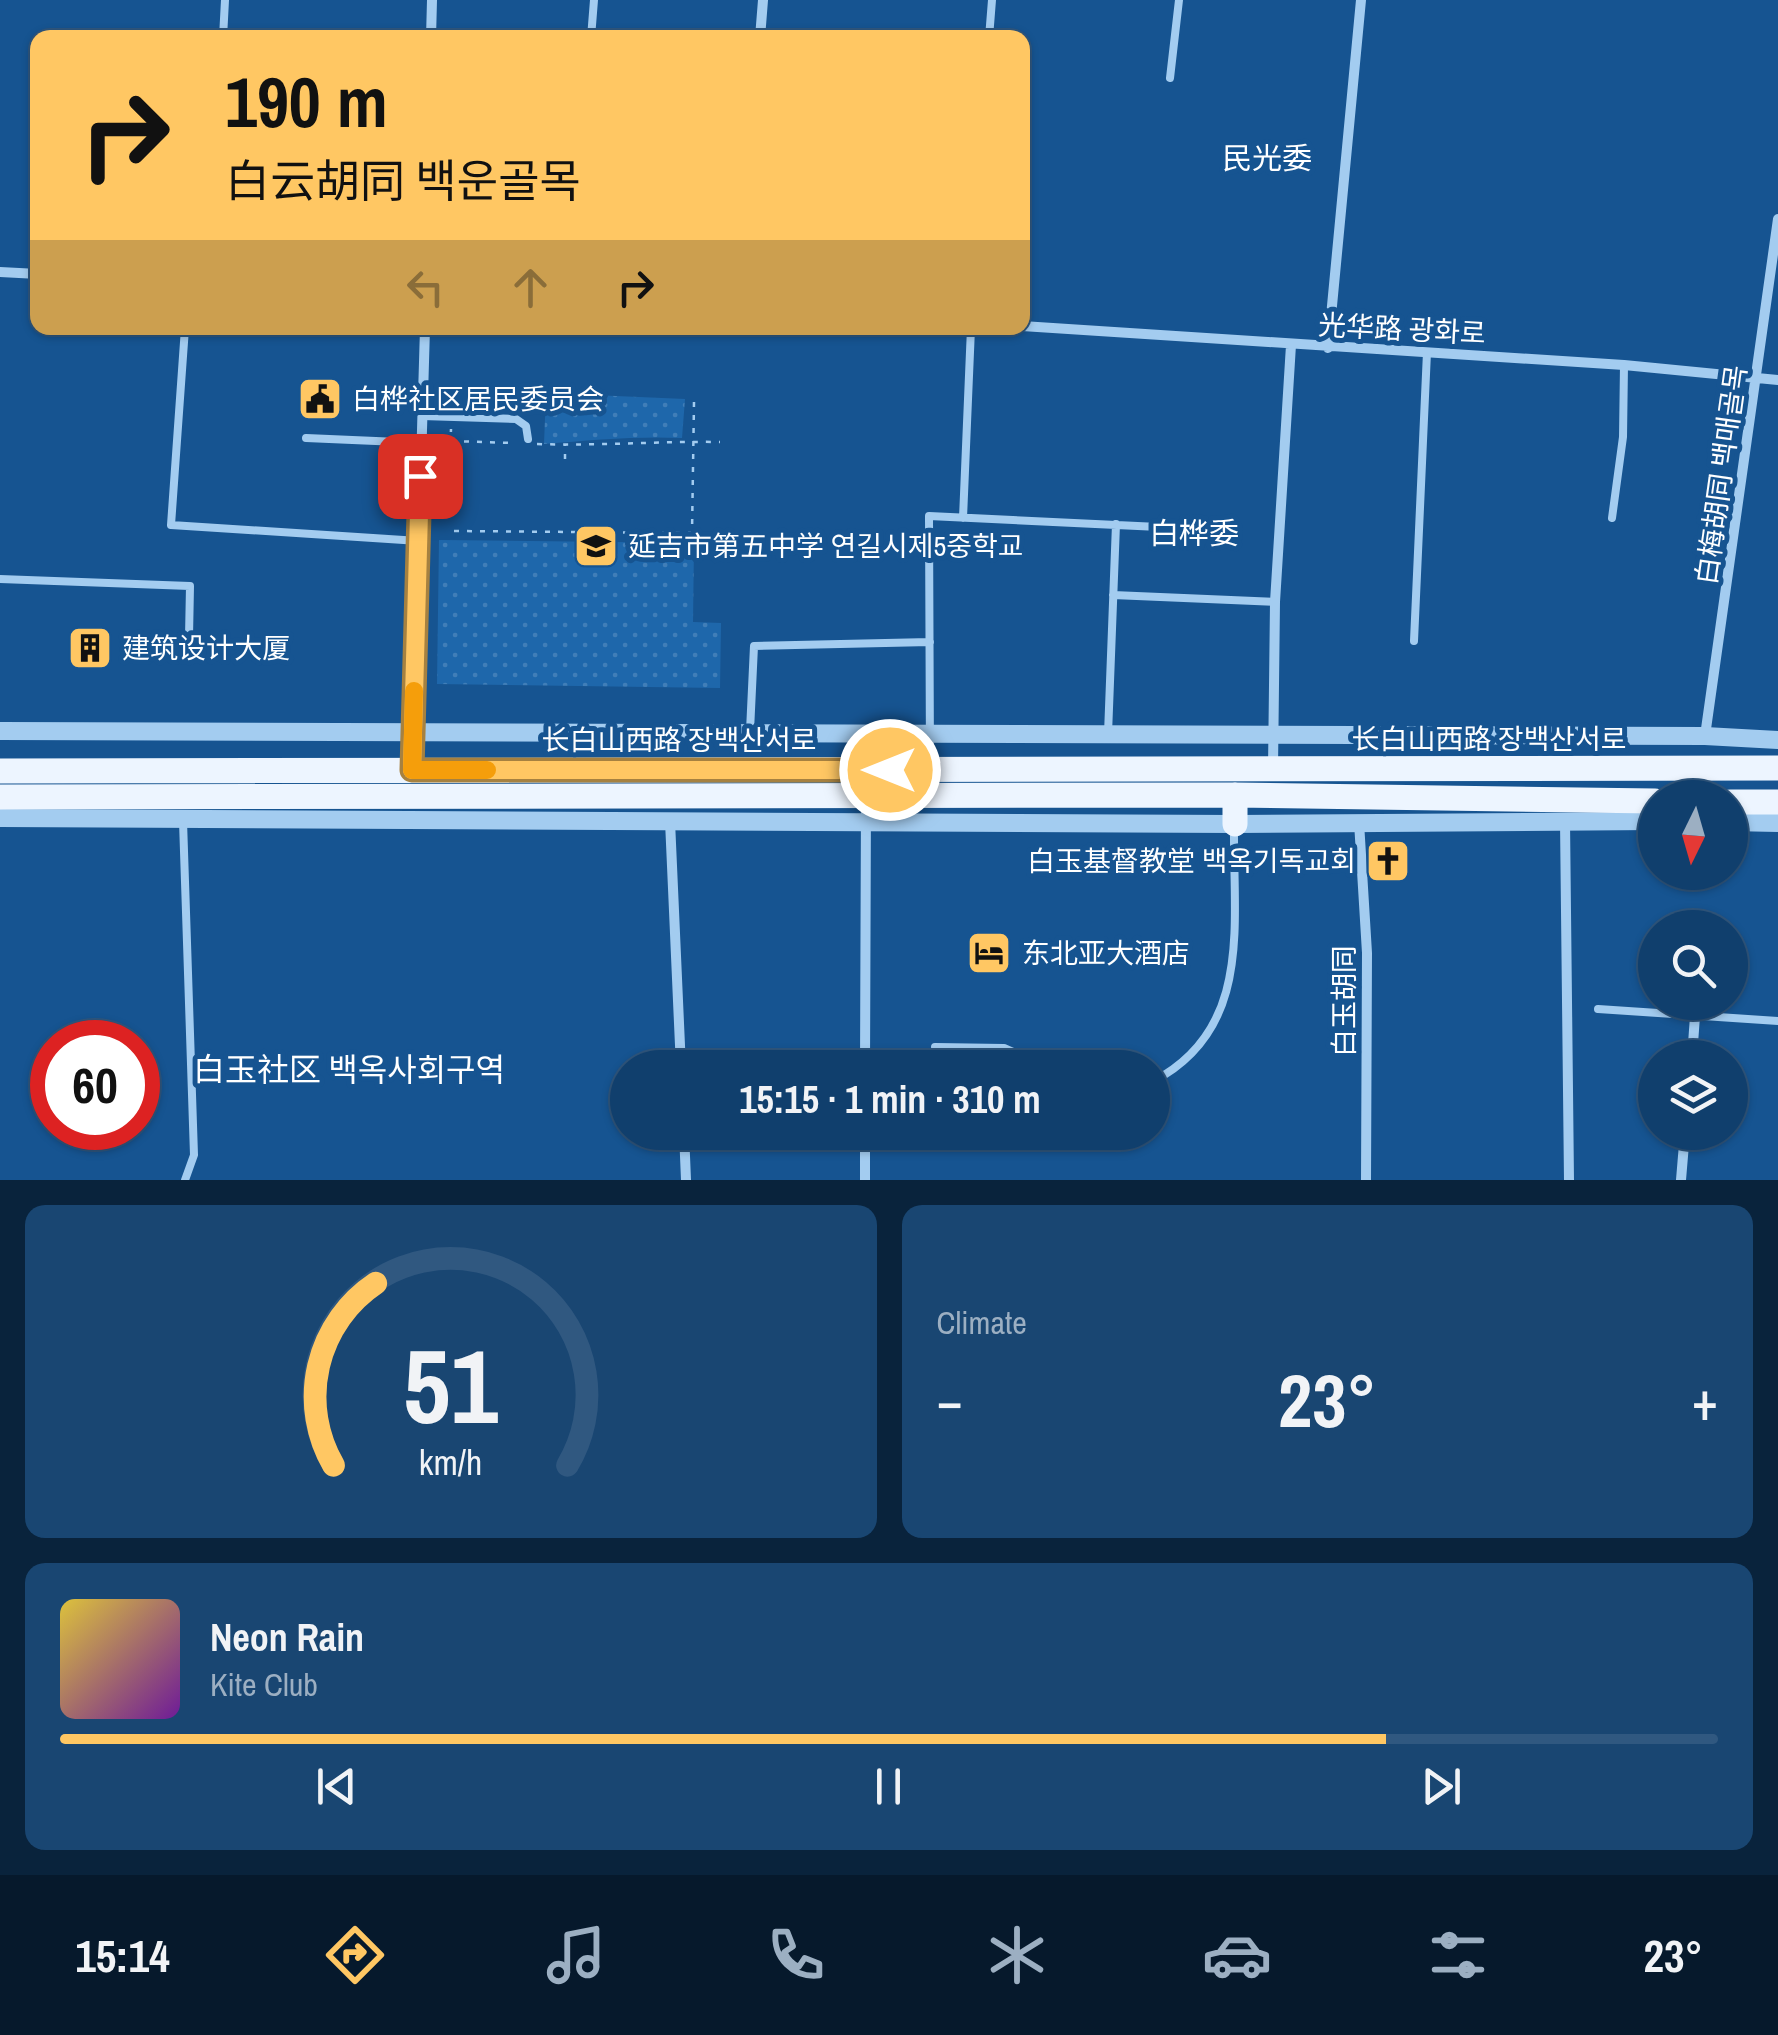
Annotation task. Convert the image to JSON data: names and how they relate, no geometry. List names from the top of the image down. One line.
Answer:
{"streets":{"main road":["长白山西路 장백산서로"],"street":["光华路 광화로","白梅胡同 백매골목","白玉胡同"]},"crossings":[["光华路 광화로","白梅胡同 백매골목"]],"districts":["民光委","白桦委","白玉社区 백옥사회구역"],"places":{"public building":["白桦社区居民委员会"],"school or university":["延吉市第五中学 연길시제5중학교"],"building":["建筑设计大厦"],"church":["白玉基督教堂 백옥기독교회"],"hotel":["东北亚大酒店"]},"north":"bottom","page":{"turn":["190 m","白云胡同 백운골목"],"limit":"60","trip":"15:15 · 1 min · 310 m","tile":"Climate","heat":["−","23°","+"],"song":["Neon Rain","Kite Club"],"tabs":["15:14","23°"],"gauge":["51","km/h"]}}
